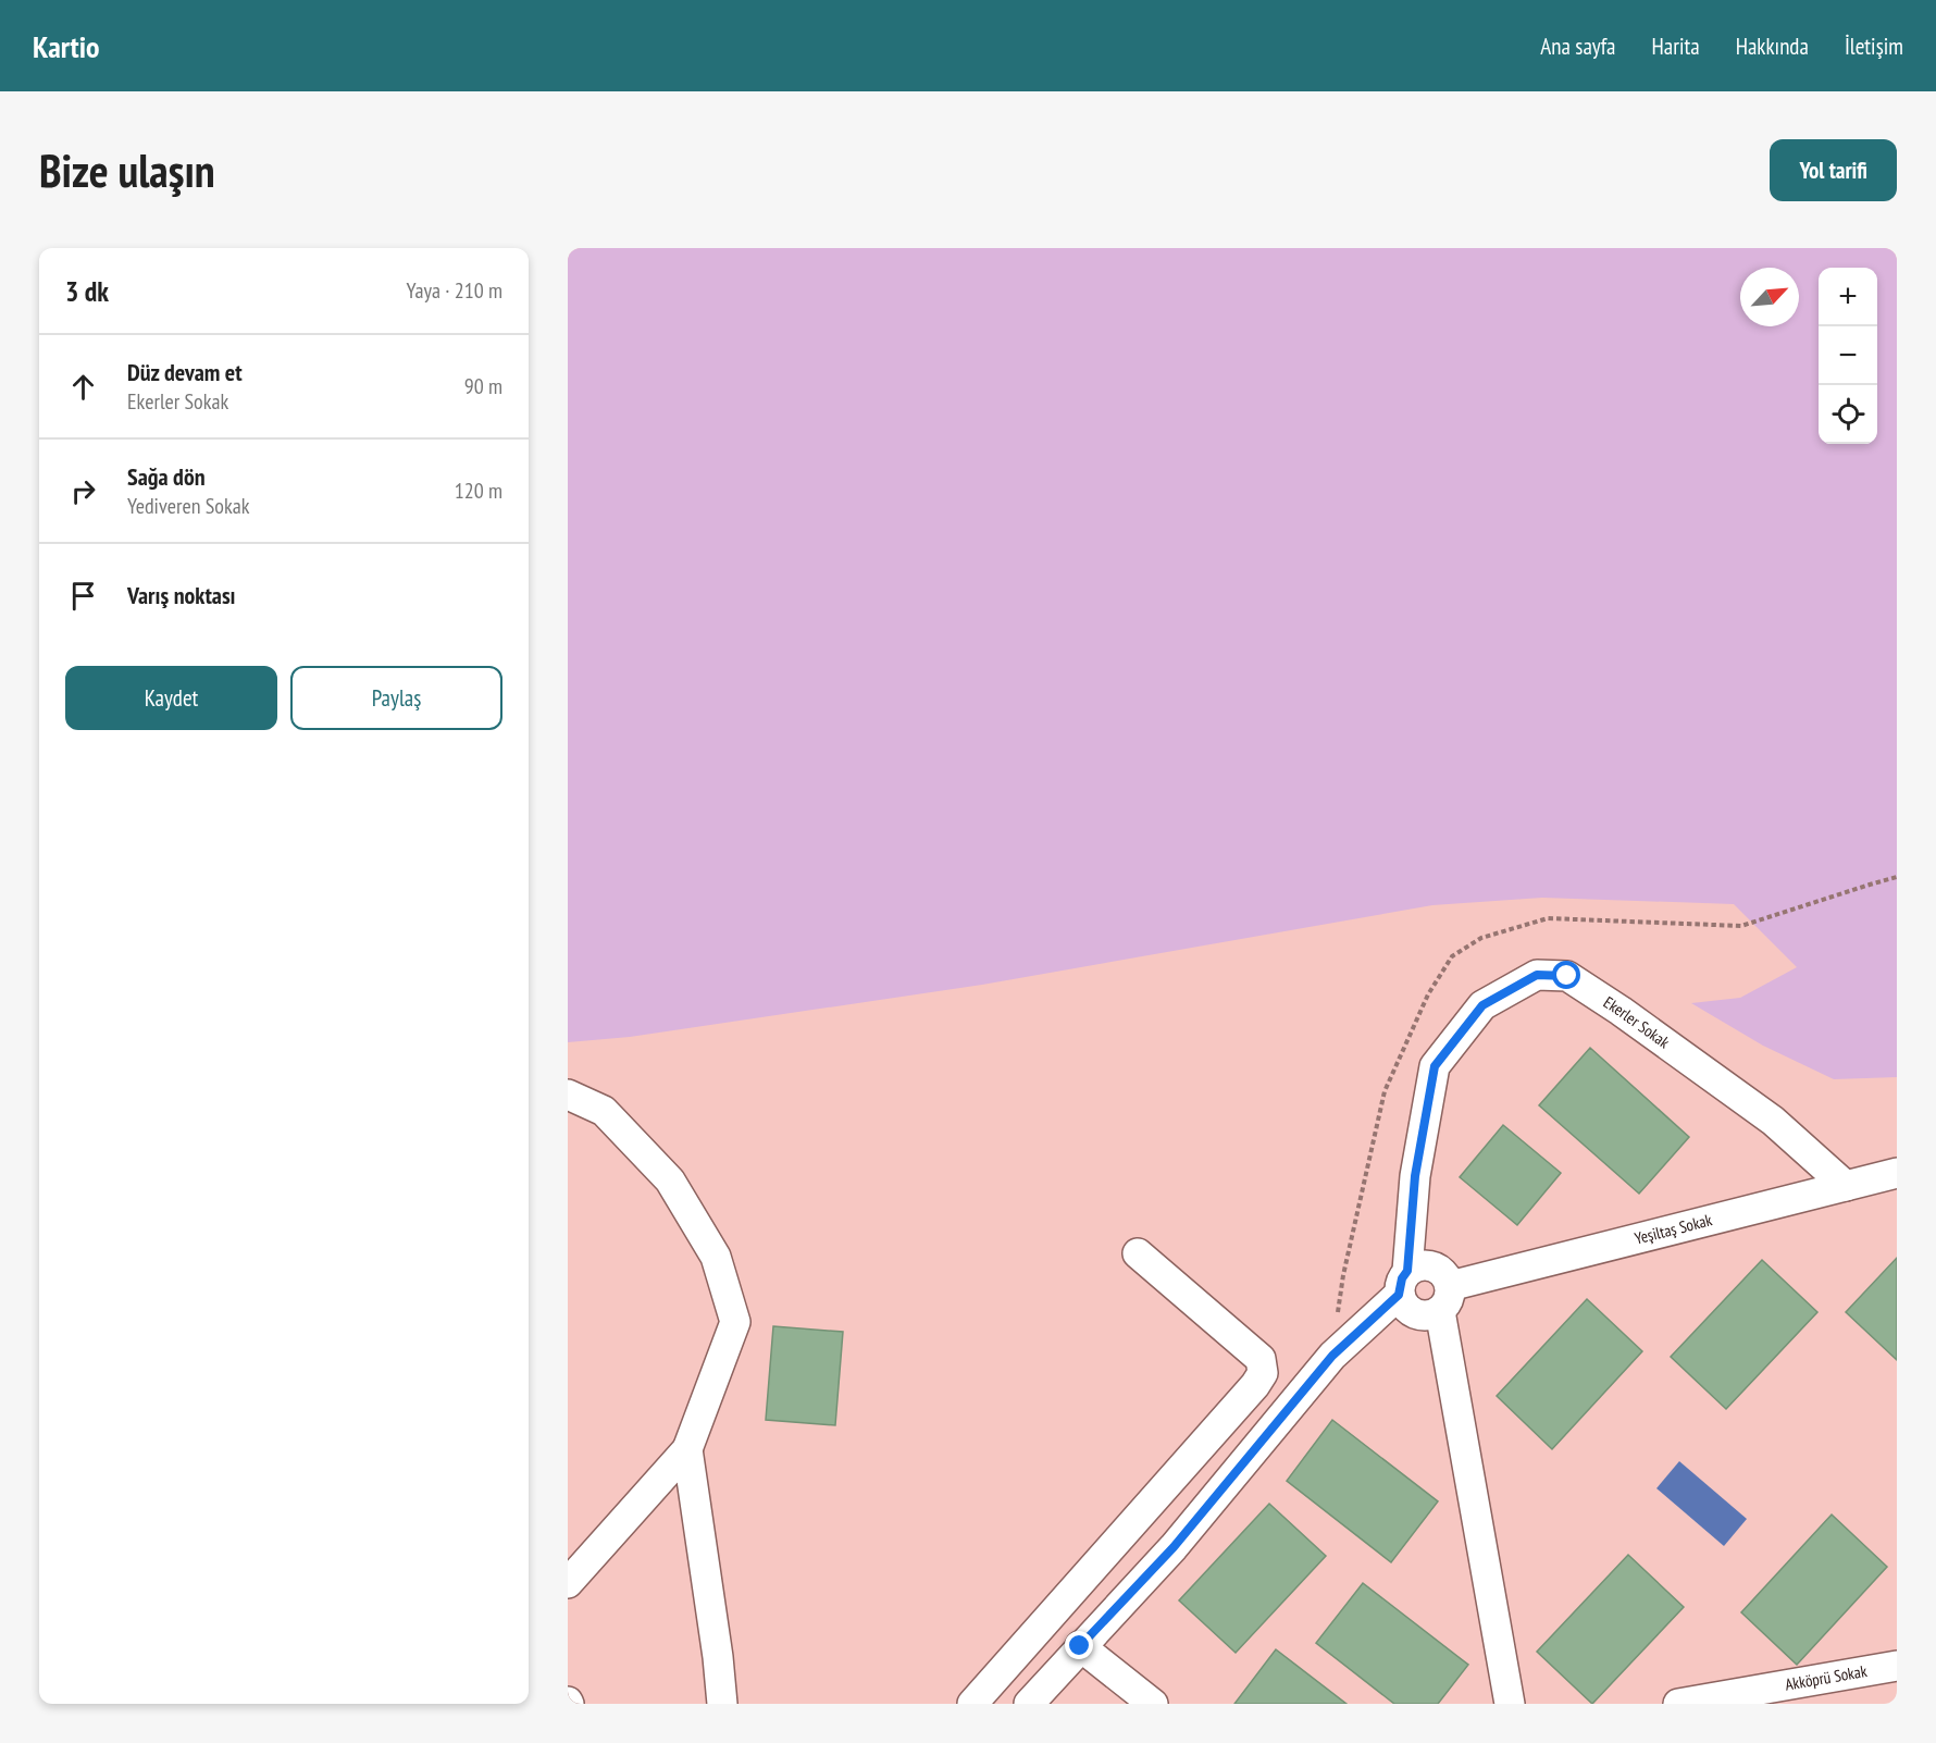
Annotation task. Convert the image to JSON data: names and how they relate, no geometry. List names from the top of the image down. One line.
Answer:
{"streets":{"street":["Ekerler Sokak","Yeşiltaş Sokak","Akköprü Sokak"]},"crossings":[["Ekerler Sokak","Yeşiltaş Sokak"]],"north":"top right","page":{"header":"Kartio","nav":["Ana sayfa","Harita","Hakkında","İletişim"],"buttons":["Yol tarifi",["Kaydet","Paylaş"]],"title":"Bize ulaşın","heading":["3 dk","Yaya · 210 m"],"map_buttons":["+","−"],"list":[["Düz devam et","Ekerler Sokak","90 m"],["Sağa dön","Yediveren Sokak","120 m"],"Varış noktası"]}}
